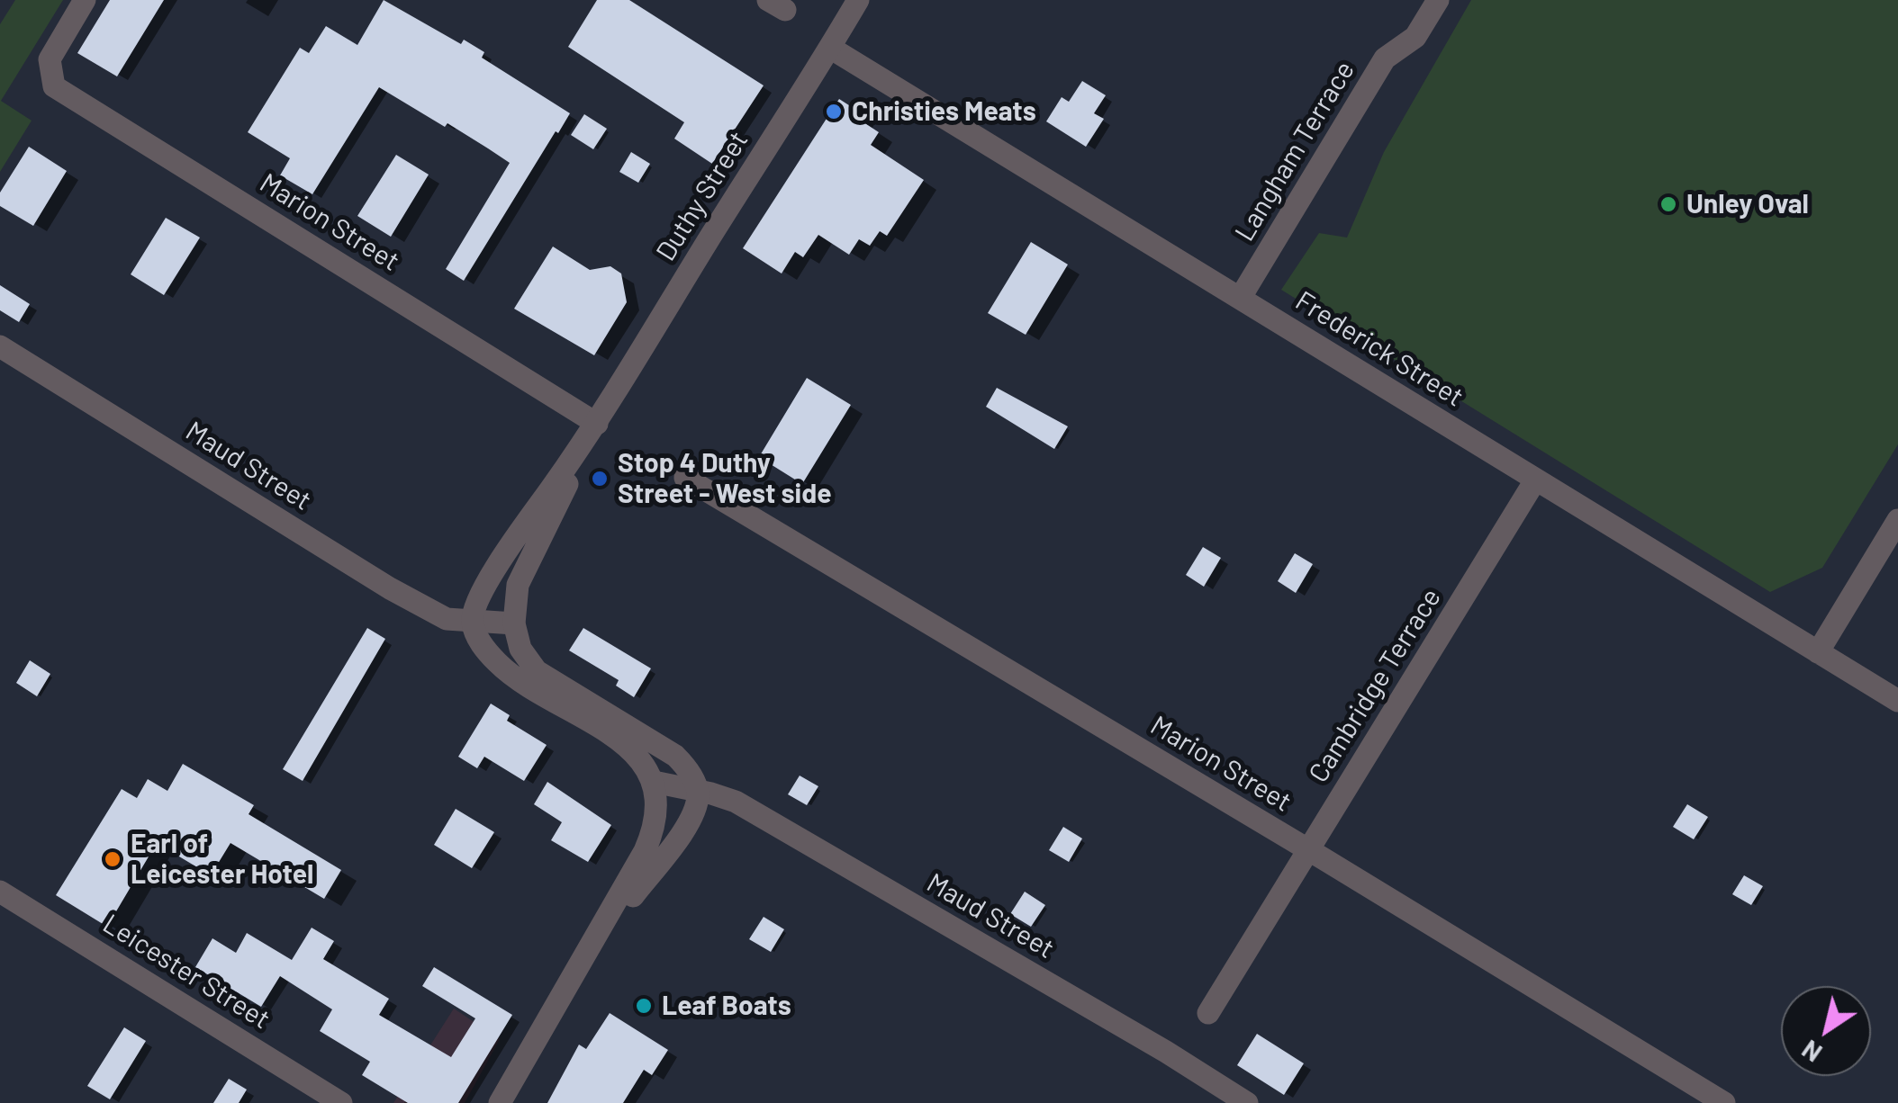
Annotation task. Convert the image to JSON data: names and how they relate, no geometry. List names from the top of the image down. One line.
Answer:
{"streets":{"street":["Langham Terrace","Duthy Street","Marion Street","Frederick Street","Maud Street","Cambridge Terrace","Leicester Street"]},"crossings":[["Langham Terrace","Frederick Street"],["Duthy Street","Marion Street"],["Duthy Street","Frederick Street"],["Duthy Street","Maud Street"],["Marion Street","Cambridge Terrace"],["Frederick Street","Cambridge Terrace"]],"places":["Christies Meats","Unley Oval","Stop 4 Duthy Street - West side","Earl of Leicester Hotel","Leaf Boats"],"north":"bottom left"}
